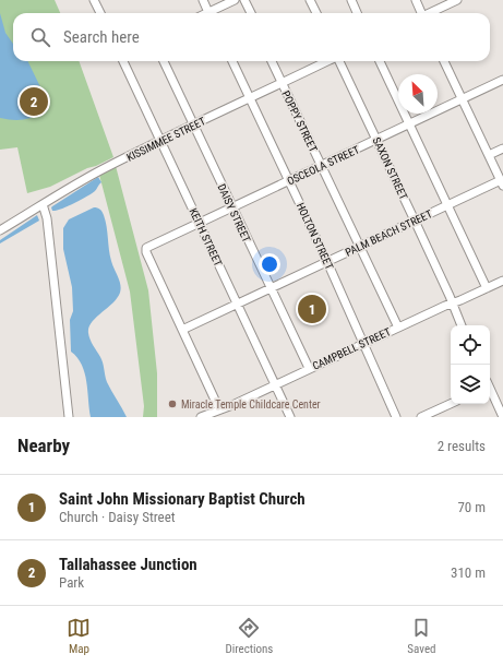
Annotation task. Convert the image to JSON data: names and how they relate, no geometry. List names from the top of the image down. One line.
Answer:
{"streets":{"street":["POPPY STREET","KISSIMMEE STREET","OSCEOLA STREET","SAXON STREET","DAISY STREET","PALM BEACH STREET","HOLTON STREET","KEITH STREET","CAMPBELL STREET"]},"crossings":[["POPPY STREET","KISSIMMEE STREET"],["POPPY STREET","OSCEOLA STREET"],["POPPY STREET","PALM BEACH STREET"],["POPPY STREET","CAMPBELL STREET"],["KISSIMMEE STREET","DAISY STREET"],["KISSIMMEE STREET","HOLTON STREET"],["KISSIMMEE STREET","KEITH STREET"],["OSCEOLA STREET","SAXON STREET"],["OSCEOLA STREET","DAISY STREET"],["OSCEOLA STREET","PALM BEACH STREET"],["OSCEOLA STREET","HOLTON STREET"],["OSCEOLA STREET","KEITH STREET"],["SAXON STREET","PALM BEACH STREET"],["SAXON STREET","CAMPBELL STREET"],["DAISY STREET","PALM BEACH STREET"],["DAISY STREET","CAMPBELL STREET"],["PALM BEACH STREET","HOLTON STREET"],["PALM BEACH STREET","KEITH STREET"],["HOLTON STREET","CAMPBELL STREET"],["KEITH STREET","CAMPBELL STREET"]],"places":["Miracle Temple Childcare Center"],"north":"top left","page":{"search":"Search here","pins":["2","1"],"heading":["Nearby","2 results"],"list":[{"mark":"1","name":"Saint John Missionary Baptist Church","note":"Church · Daisy Street","value":"70 m"},{"mark":"2","name":"Tallahassee Junction","note":"Park","value":"310 m"}],"nav":["Map","Directions","Saved"]}}
